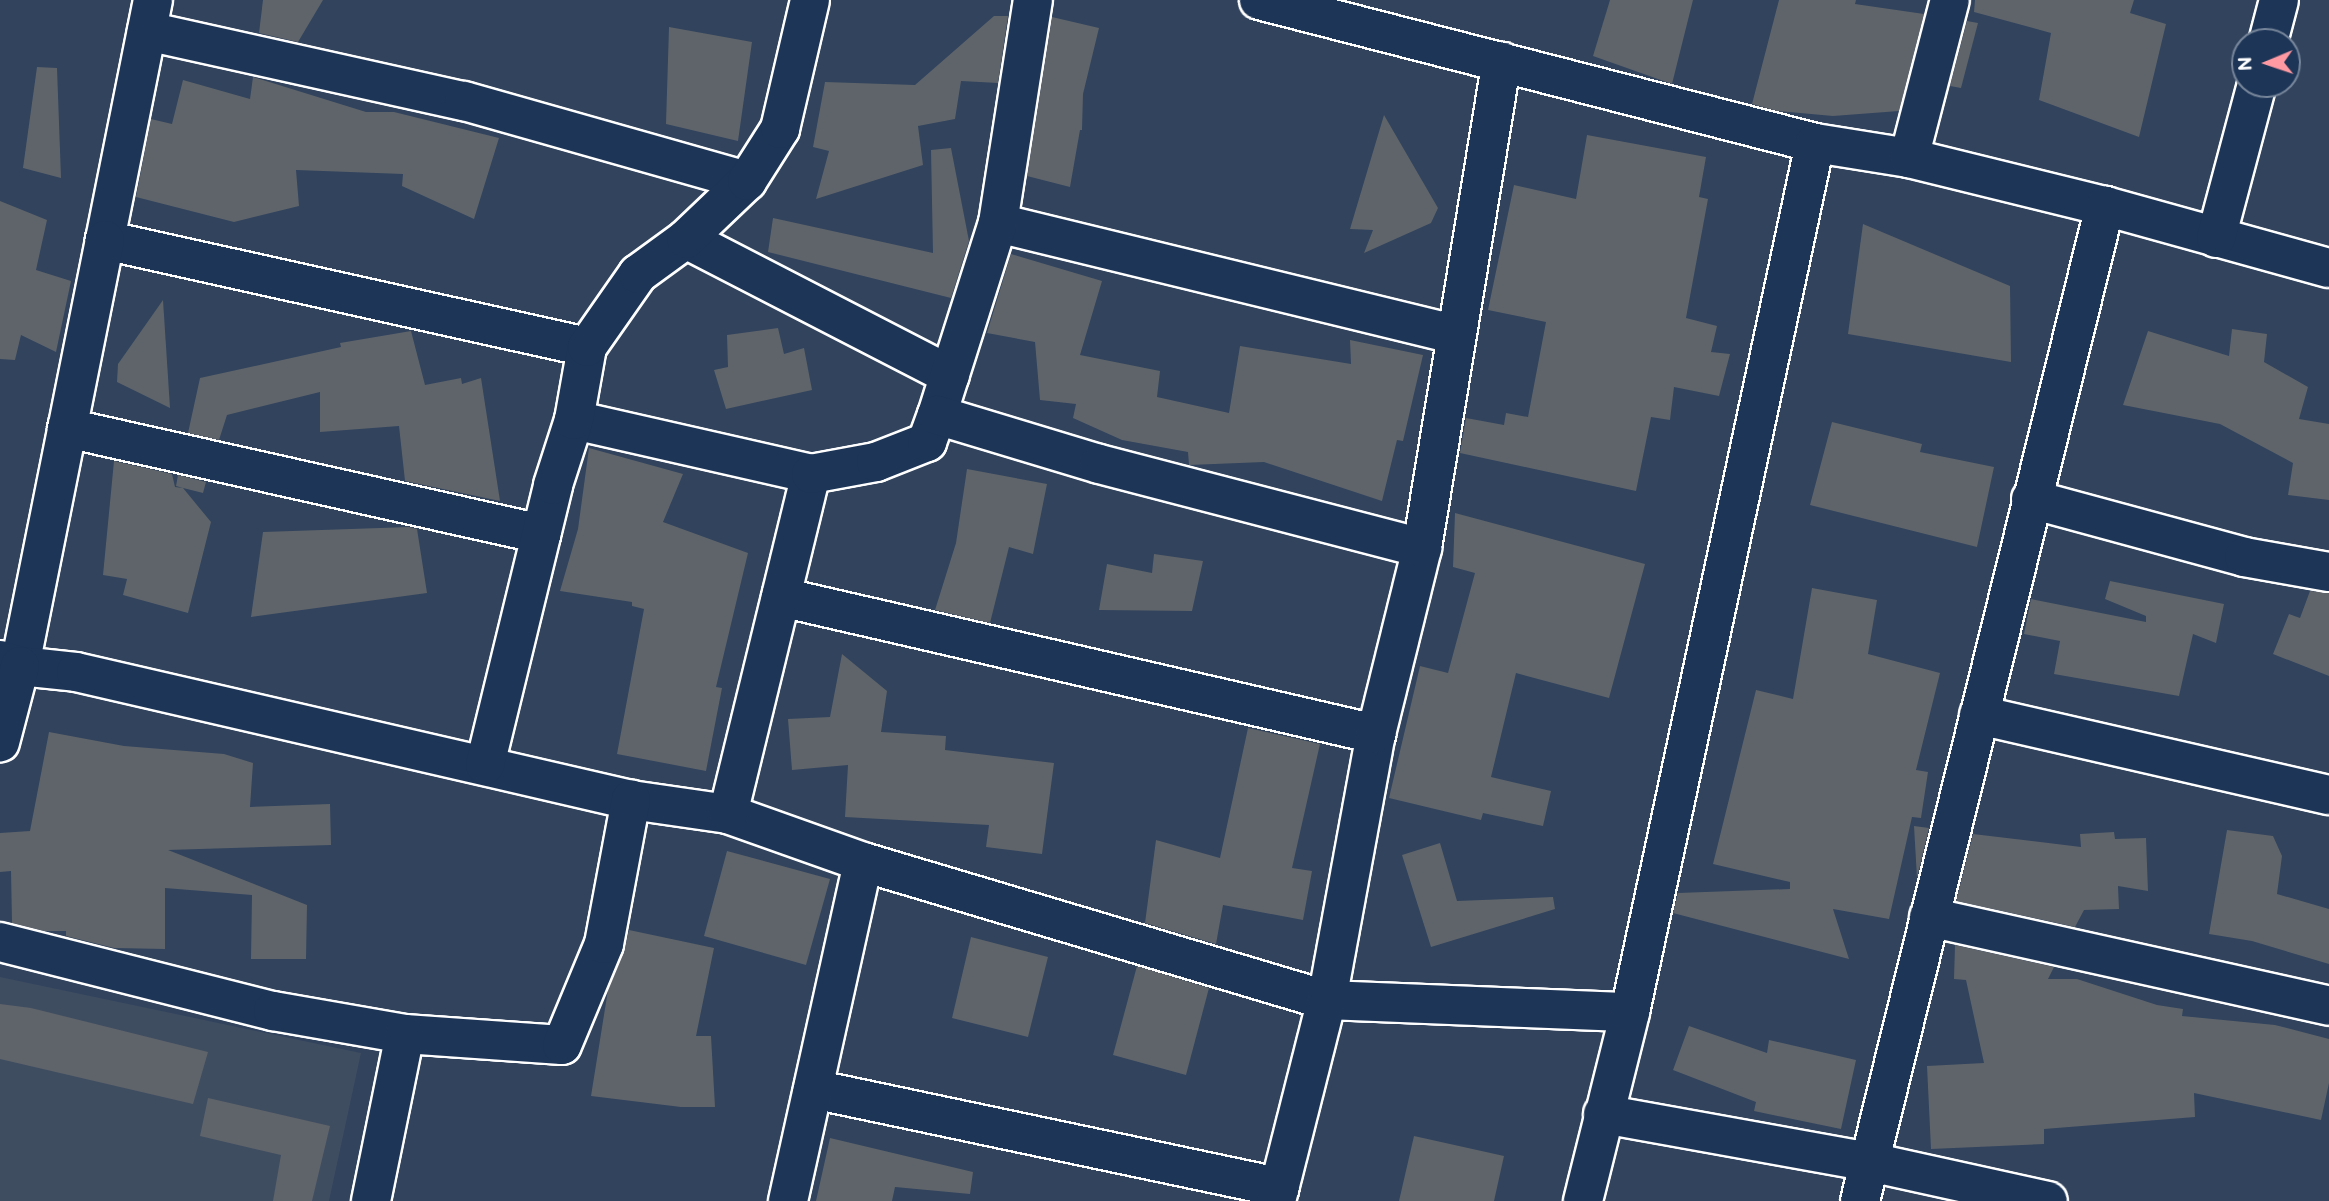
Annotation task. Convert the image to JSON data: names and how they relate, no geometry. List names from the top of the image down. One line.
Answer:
{"north":"left"}
